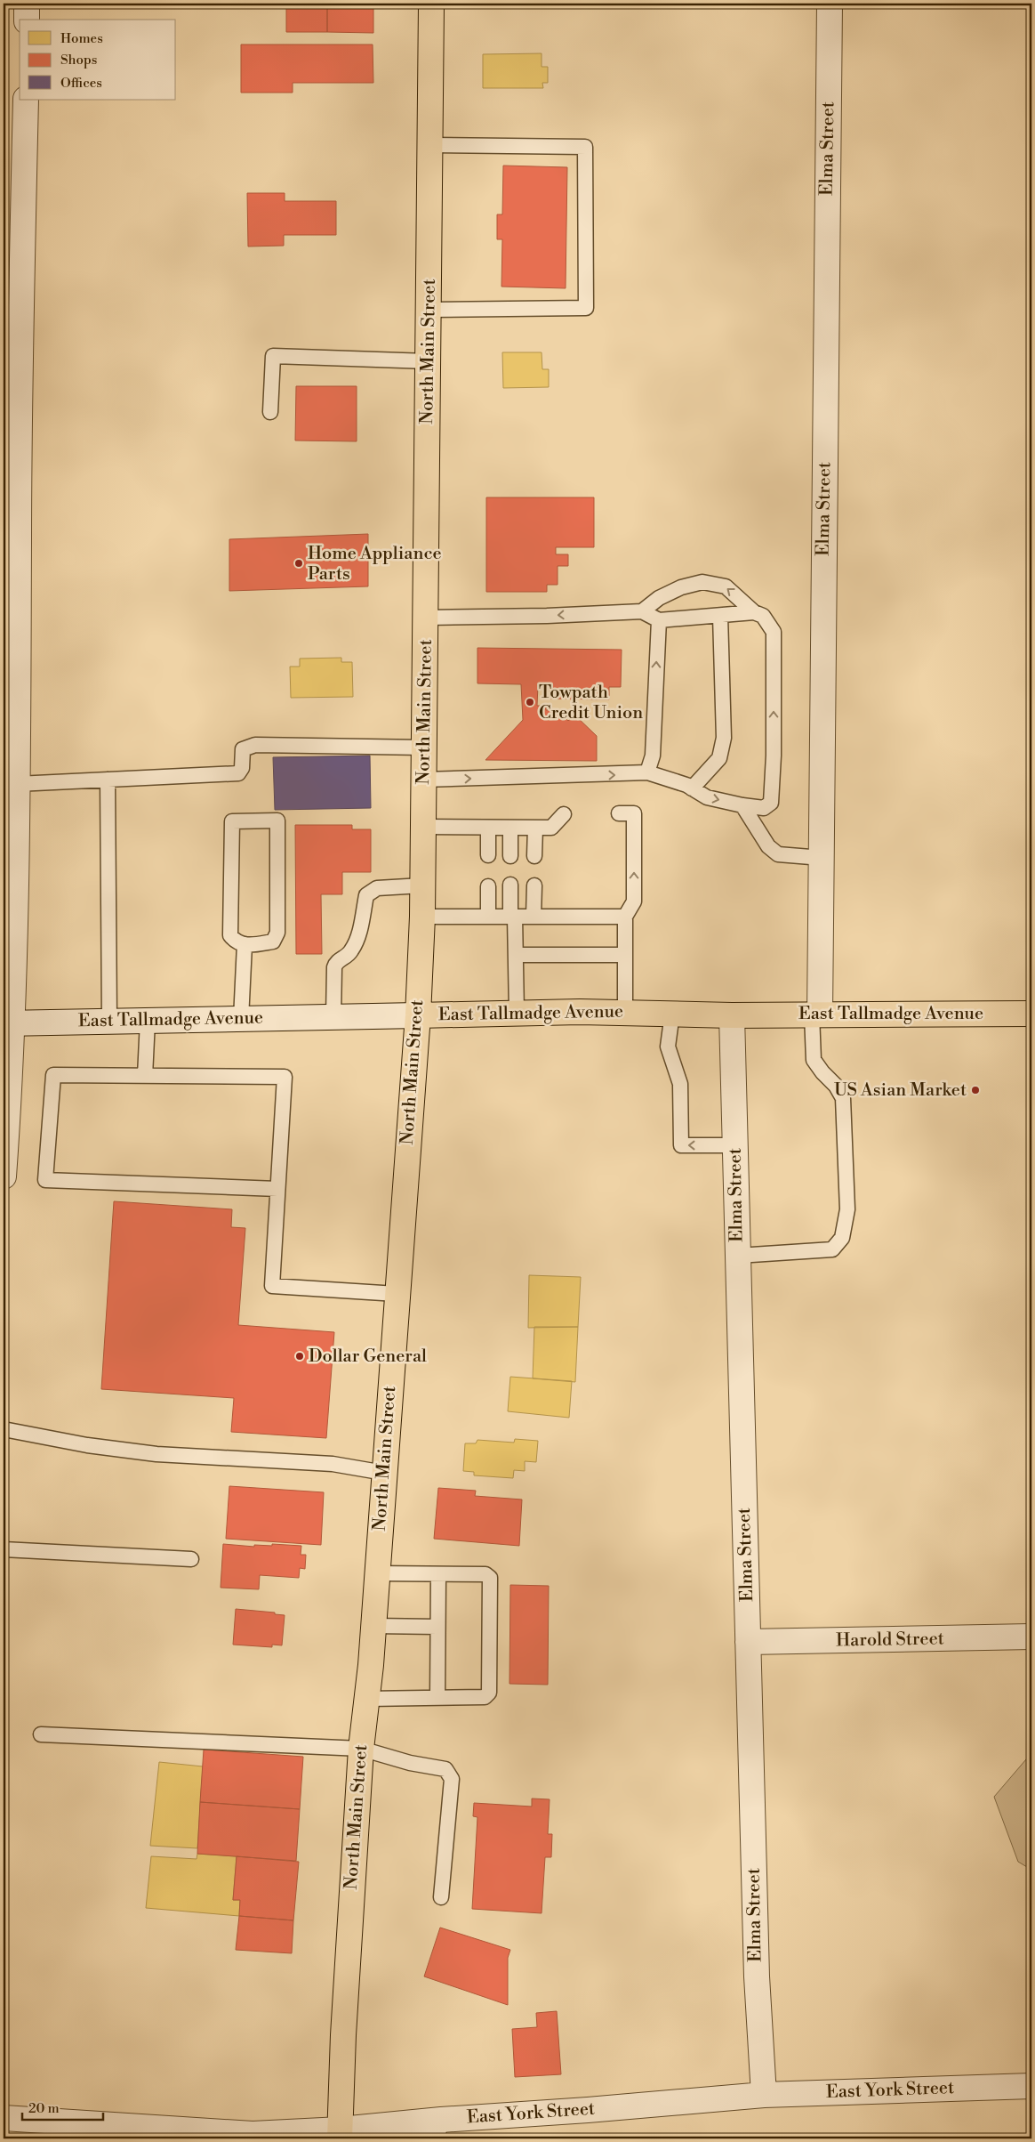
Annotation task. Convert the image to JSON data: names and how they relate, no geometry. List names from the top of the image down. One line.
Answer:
{"streets":{"main road":["North Main Street","East Tallmadge Avenue"],"street":["Elma Street","Harold Street","East York Street"]},"crossings":[["Elma Street","East Tallmadge Avenue"],["Elma Street","Harold Street"],["Elma Street","East York Street"],["North Main Street","East Tallmadge Avenue"],["North Main Street","East York Street"]],"places":["Home Appliance Parts","Towpath Credit Union","US Asian Market","Dollar General"],"legend":["Homes","Shops","Offices"],"scale_bar":"20 m"}
